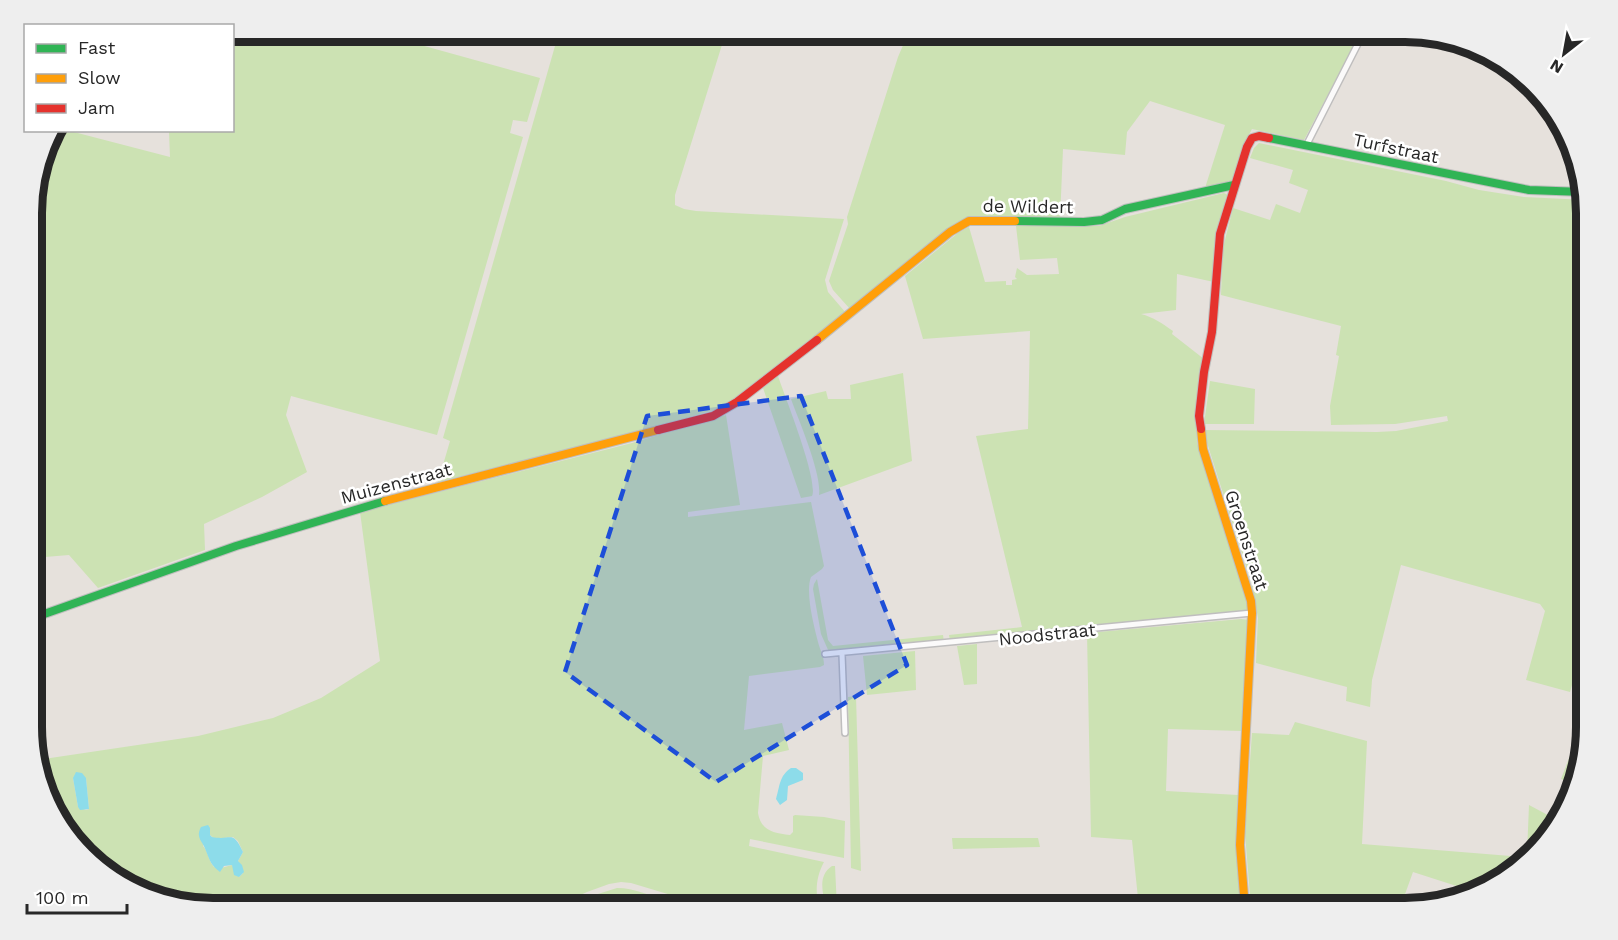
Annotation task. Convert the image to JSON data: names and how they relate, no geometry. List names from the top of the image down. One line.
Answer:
{"streets":{"street":["Turfstraat","de Wildert","Muizenstraat","Groenstraat","Noodstraat"]},"crossings":[["Turfstraat","de Wildert"],["Turfstraat","Groenstraat"],["de Wildert","Muizenstraat"],["de Wildert","Groenstraat"],["Groenstraat","Noodstraat"]],"legend":["Fast","Slow","Jam"],"scale_bar":"100 m","north":"bottom left"}
